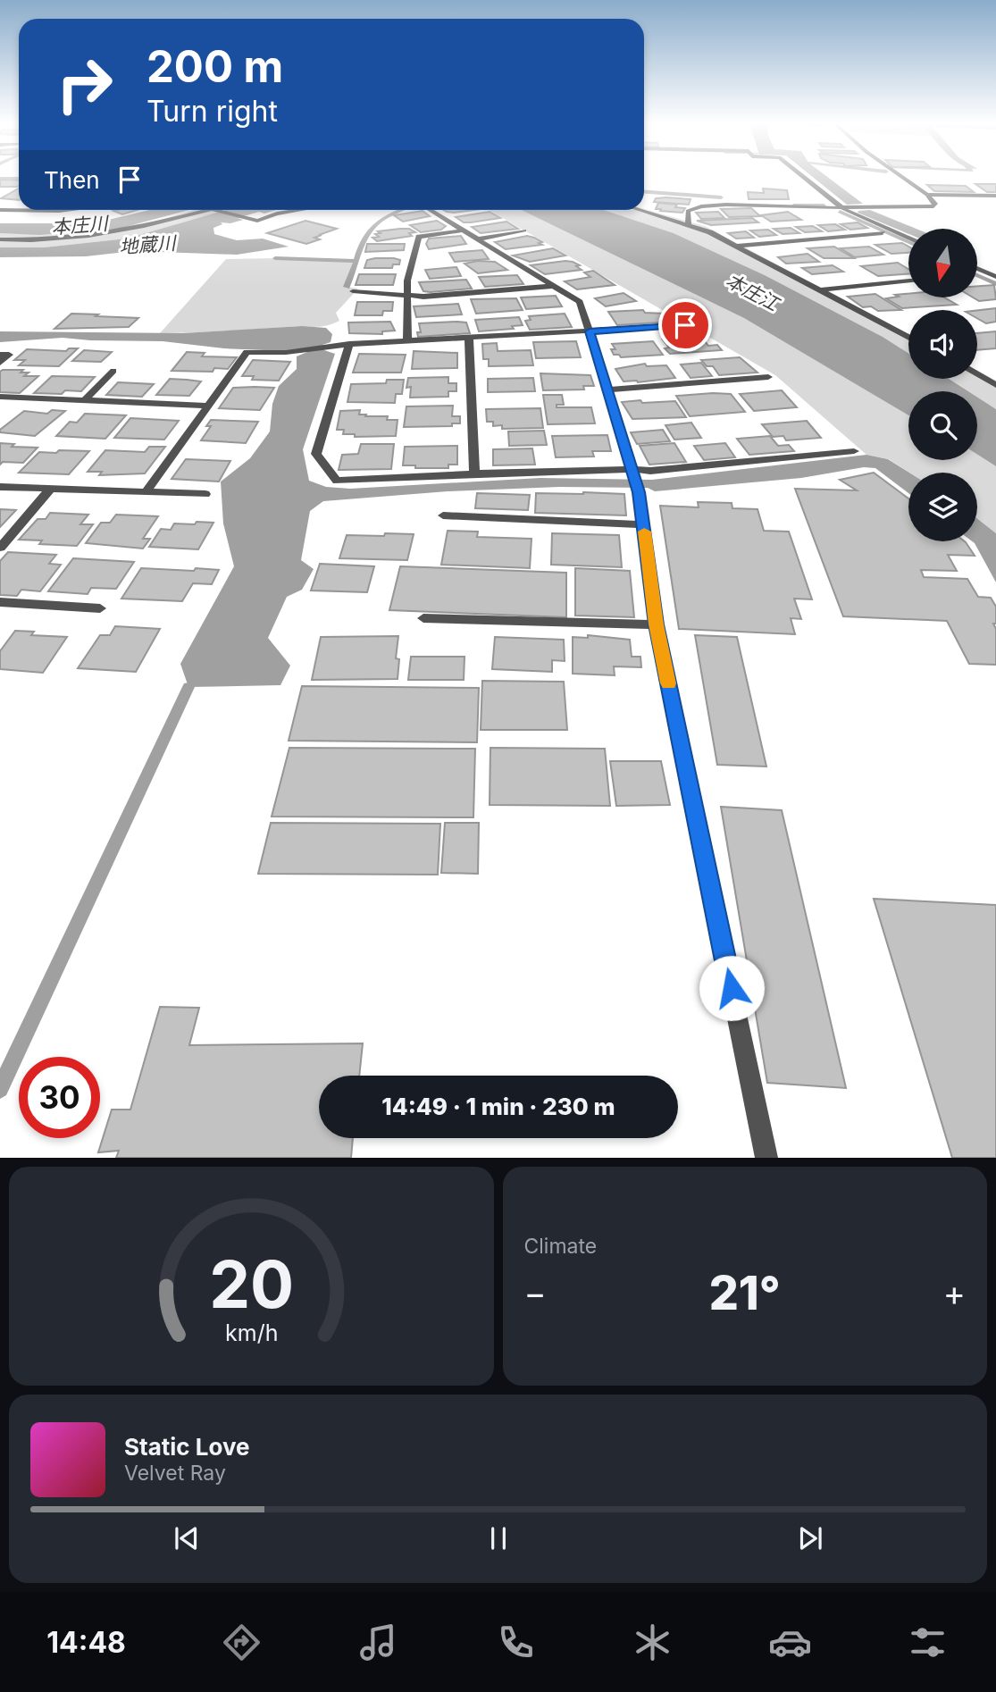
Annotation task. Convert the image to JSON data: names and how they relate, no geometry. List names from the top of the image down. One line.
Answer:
{"water":["本庄川","地蔵川","本庄江"],"north":"bottom","page":{"turn":["200 m","Turn right"],"then":"Then","limit":"30","trip":"14:49 · 1 min · 230 m","tile":"Climate","heat":["−","21°","+"],"song":["Static Love","Velvet Ray"],"tabs":"14:48","gauge":["20","km/h"]}}
